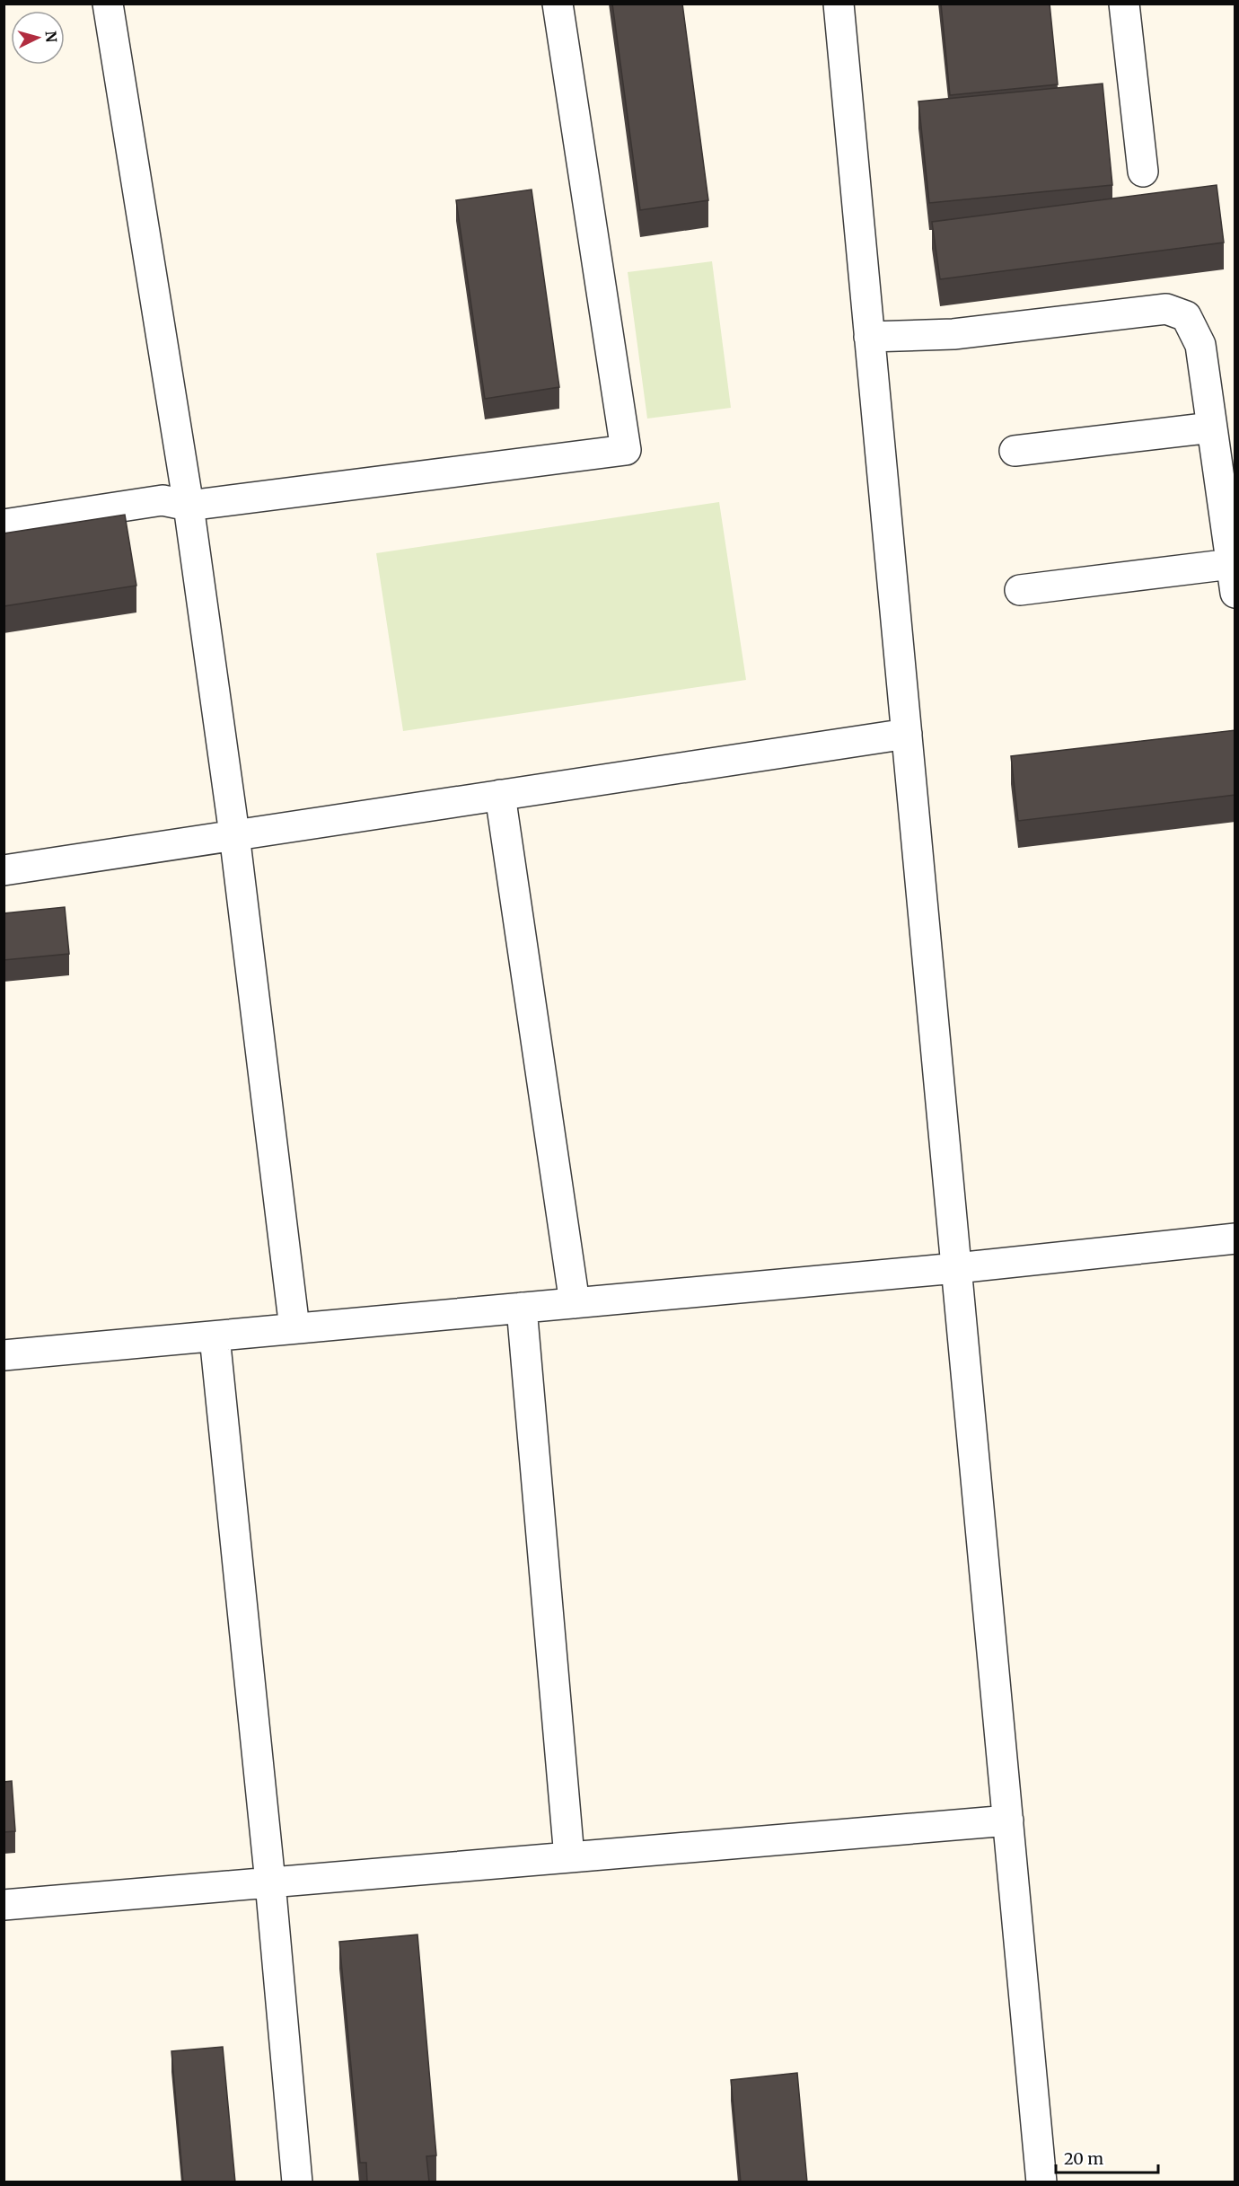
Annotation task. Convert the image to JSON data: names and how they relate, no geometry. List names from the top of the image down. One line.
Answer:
{"scale_bar":"20 m","north":"right"}
